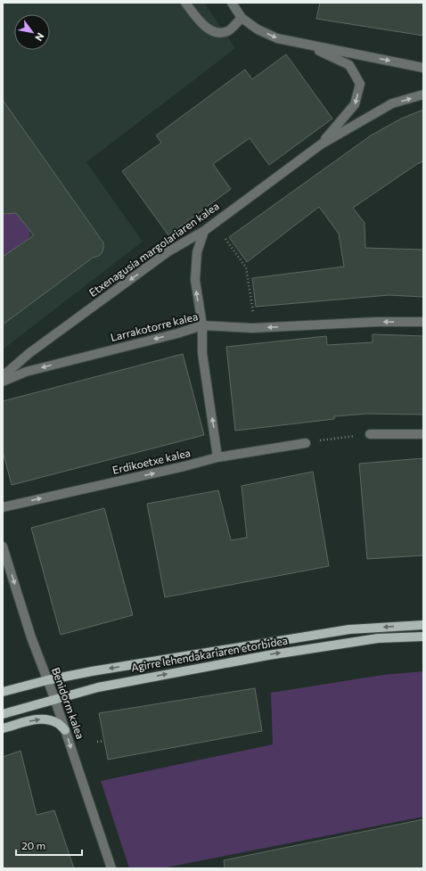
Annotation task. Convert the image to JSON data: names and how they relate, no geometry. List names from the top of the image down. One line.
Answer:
{"streets":{"main road":["Agirre lehendakariaren etorbidea"],"street":["Etxenagusia margolariaren kalea","Larrakotorre kalea","Erdikoetxe kalea","Benidorm kalea"]},"crossings":[["Agirre lehendakariaren etorbidea","Benidorm kalea"]],"one_way":["Larrakotorre kalea","Erdikoetxe kalea","Benidorm kalea"],"scale_bar":"20 m","north":"bottom right"}
